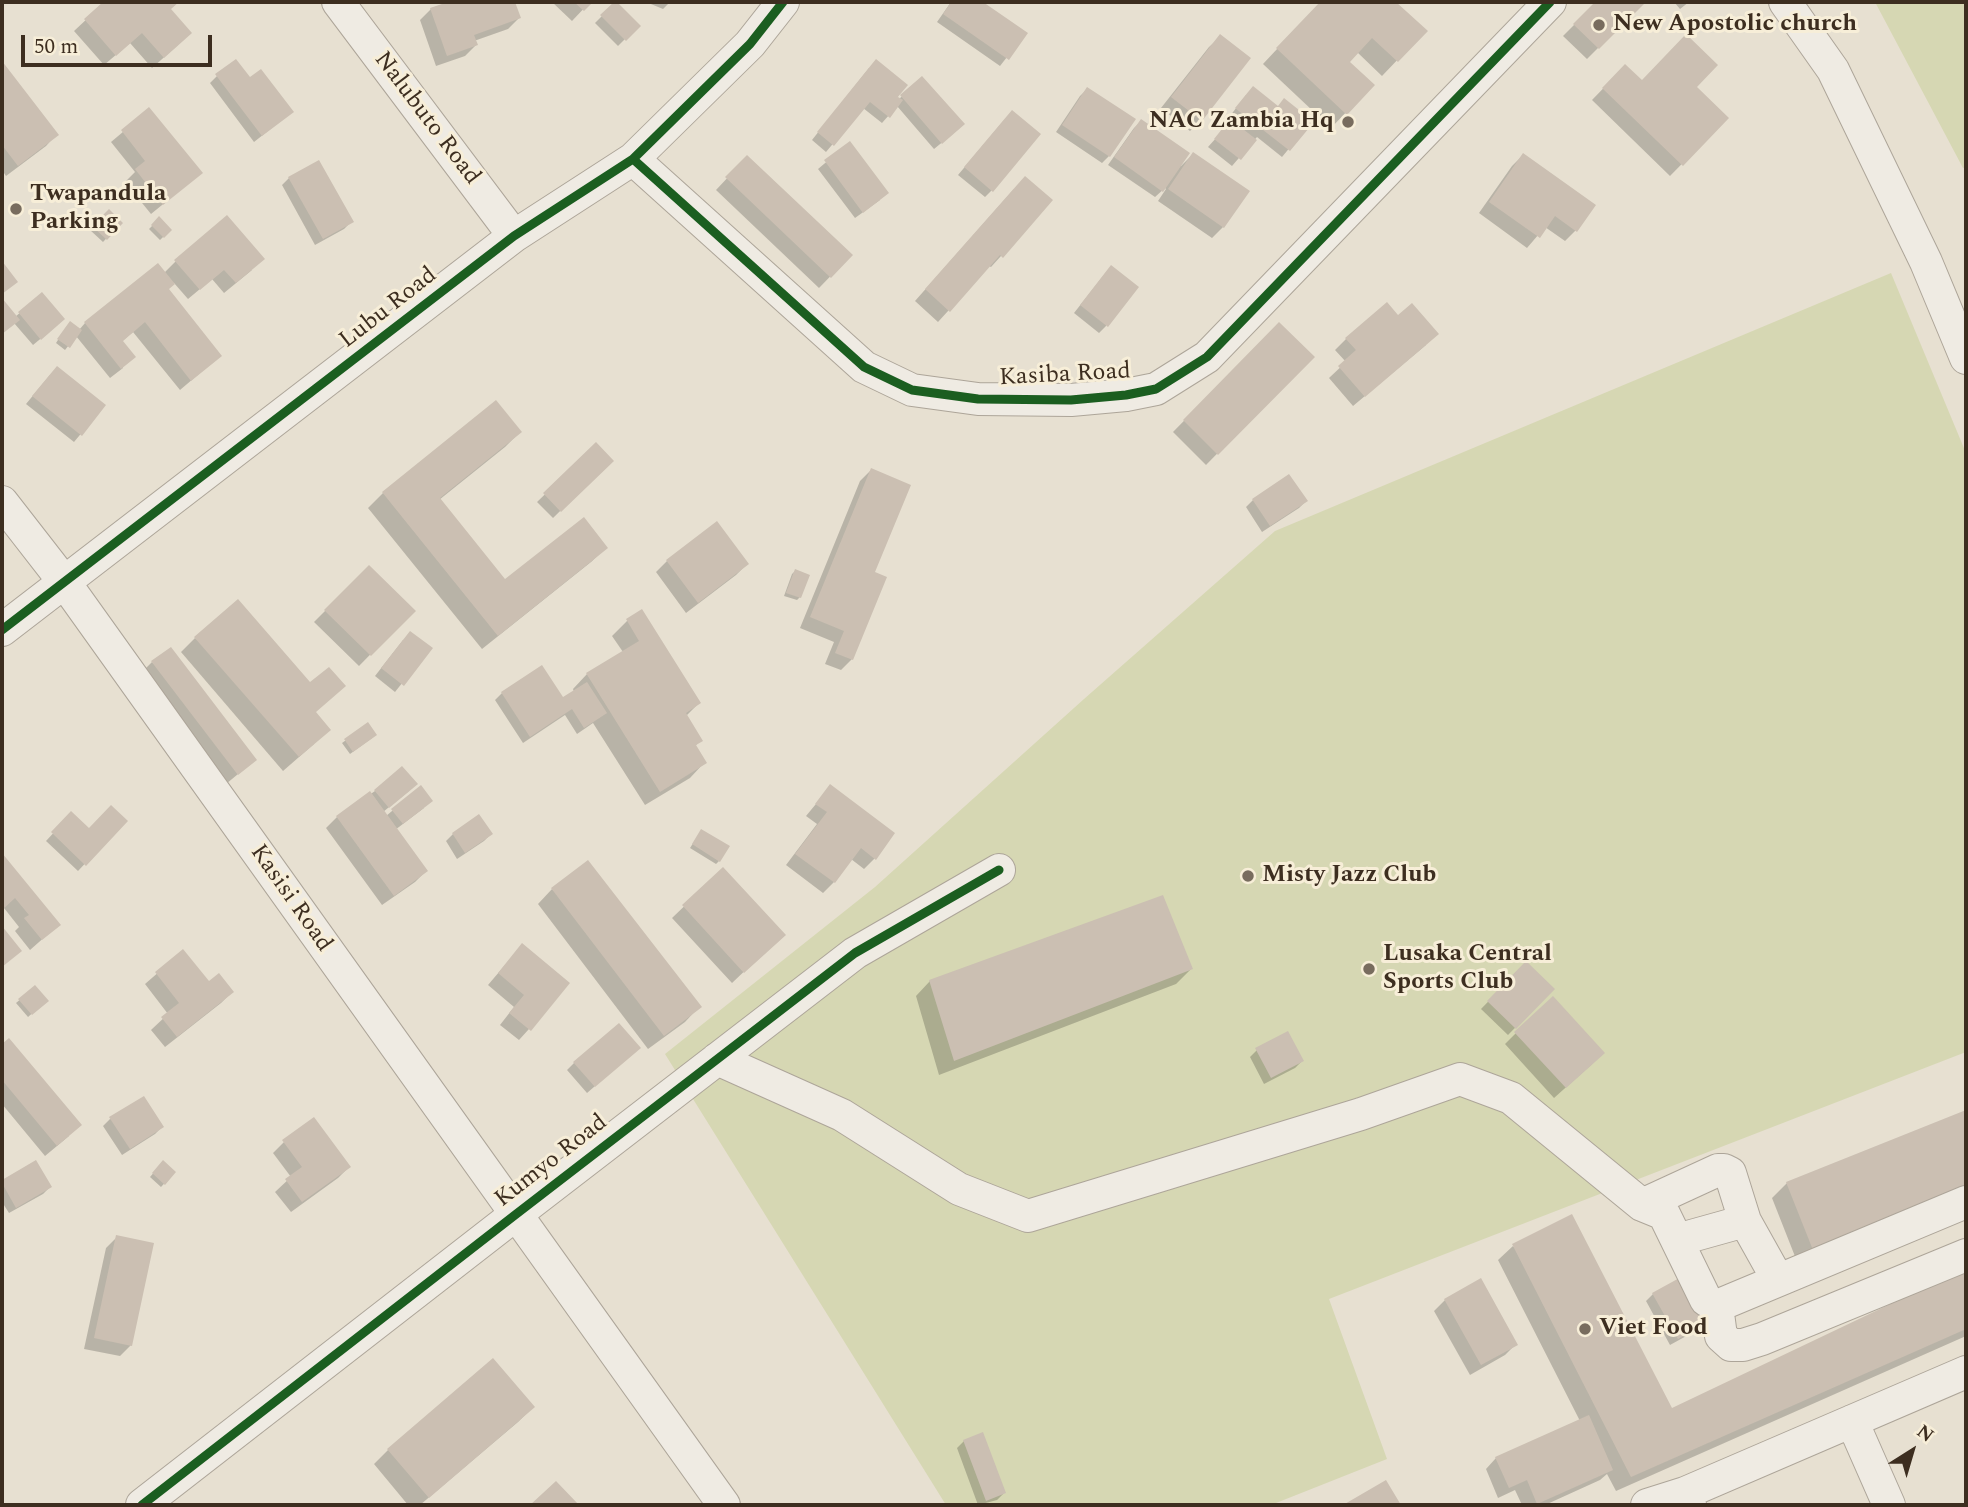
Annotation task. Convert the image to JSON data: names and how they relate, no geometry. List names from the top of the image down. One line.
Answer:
{"streets":{"street":["Nalubuto Road","Lubu Road","Kasiba Road","Kasisi Road","Kumyo Road"]},"crossings":[["Nalubuto Road","Lubu Road"],["Lubu Road","Kasiba Road"],["Lubu Road","Kasisi Road"],["Kasisi Road","Kumyo Road"]],"places":["New Apostolic church","NAC Zambia Hq","Twapandula Parking","Misty Jazz Club","Lusaka Central Sports Club","Viet Food"],"scale_bar":"50 m","north":"top right"}
